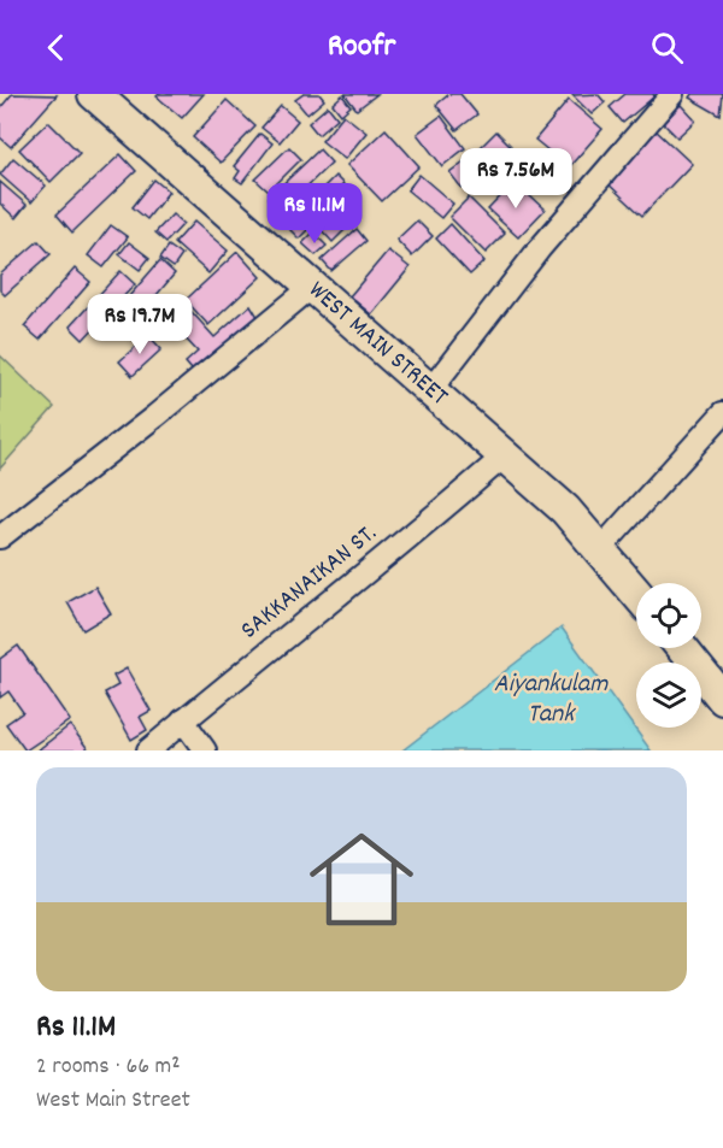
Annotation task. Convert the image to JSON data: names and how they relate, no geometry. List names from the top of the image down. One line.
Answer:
{"streets":{"street":["WEST MAIN STREET","SAKKANAIKAN ST."]},"crossings":[["WEST MAIN STREET","SAKKANAIKAN ST."]],"water":["Aiyankulam Tank"],"page":{"header":"Roofr","price":["Rs 7.56M","Rs 11.1M","Rs 19.7M"],"list":[{"name":"Rs 11.1M","note":"2 rooms · 66 m² · West Main Street"}]}}
